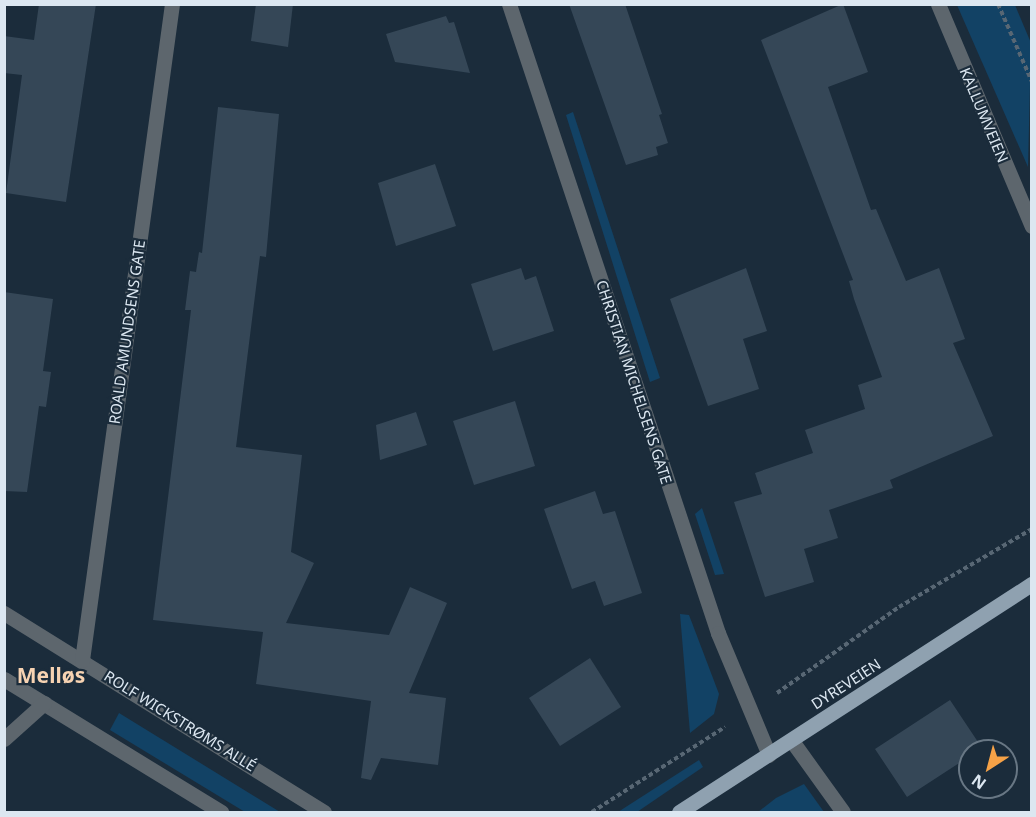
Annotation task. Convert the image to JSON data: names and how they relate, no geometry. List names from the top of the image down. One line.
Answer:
{"streets":{"main road":["DYREVEIEN"],"street":["KALLUMVEIEN","ROALD AMUNDSENS GATE","CHRISTIAN MICHELSENS GATE","ROLF WICKSTRØMS ALLÉ"]},"crossings":[["ROALD AMUNDSENS GATE","ROLF WICKSTRØMS ALLÉ"],["CHRISTIAN MICHELSENS GATE","DYREVEIEN"]],"districts":["Melløs"],"north":"bottom left"}
